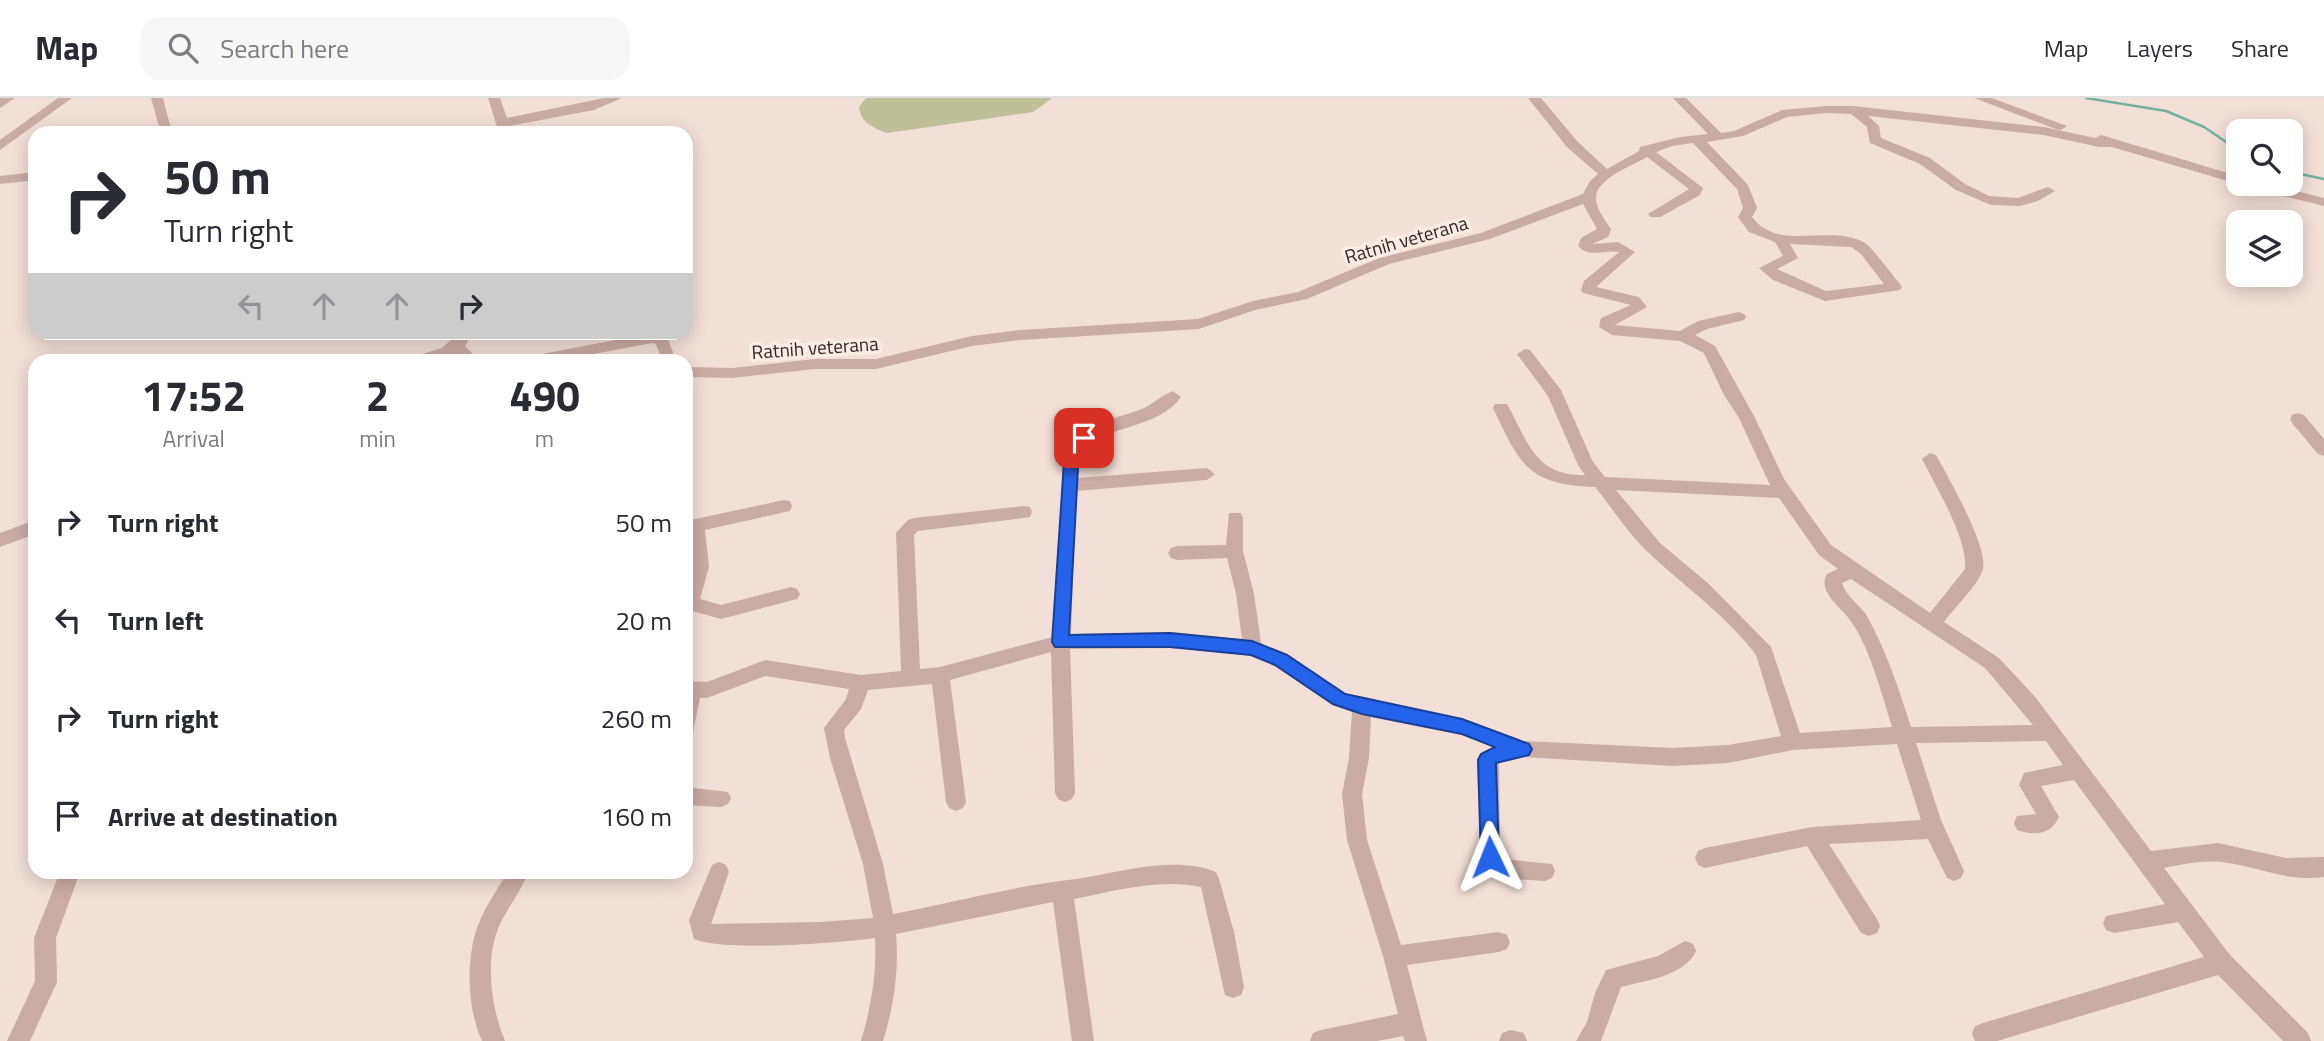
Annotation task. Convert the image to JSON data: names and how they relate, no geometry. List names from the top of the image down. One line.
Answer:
{"streets":{"street":["Ratnih veterana"]},"page":{"header":"Map","search":"Search here","nav":["Map","Layers","Share"],"turn":["50 m","Turn right"],"eta":["17:52","Arrival","2","min","490","m"],"list":[{"name":"Turn right","value":"50 m"},{"name":"Turn left","value":"20 m"},{"name":"Turn right","value":"260 m"},{"name":"Arrive at destination","value":"160 m"}]}}
